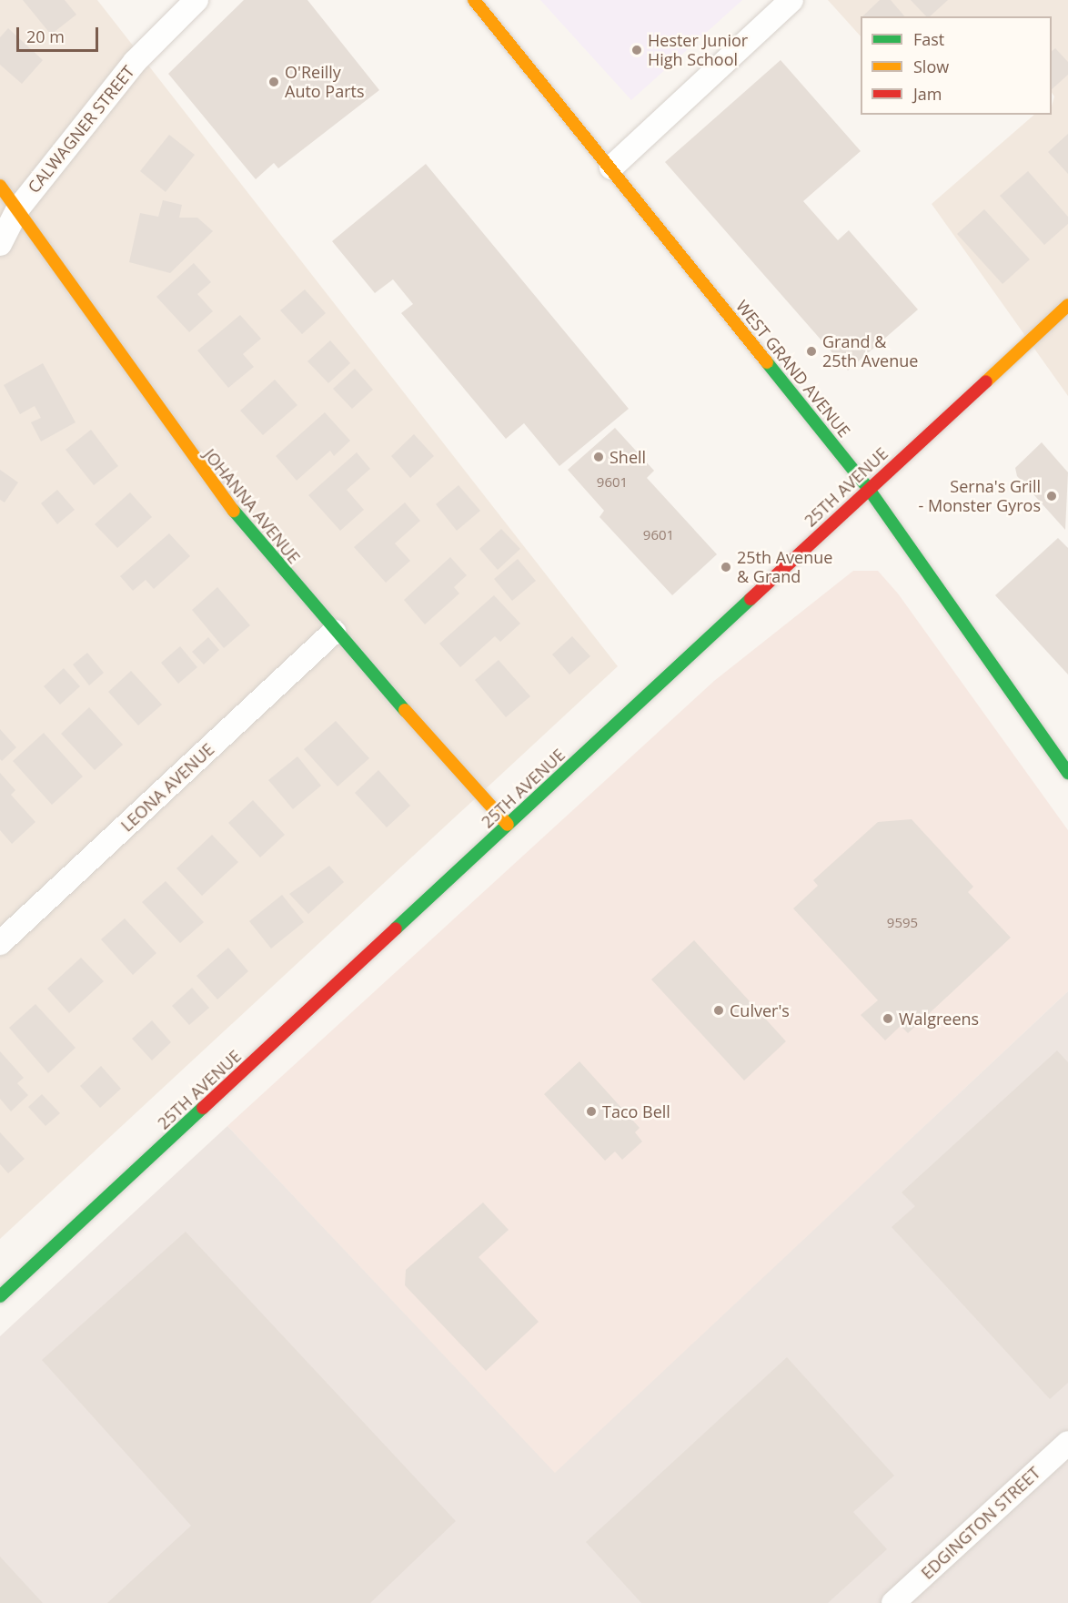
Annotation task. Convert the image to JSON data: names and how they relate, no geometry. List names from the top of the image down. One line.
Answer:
{"streets":{"main road":["WEST GRAND AVENUE","25TH AVENUE","JOHANNA AVENUE"],"street":["CALWAGNER STREET","LEONA AVENUE","EDGINGTON STREET"]},"crossings":[["CALWAGNER STREET","JOHANNA AVENUE"],["WEST GRAND AVENUE","25TH AVENUE"],["25TH AVENUE","JOHANNA AVENUE"],["JOHANNA AVENUE","LEONA AVENUE"]],"places":["Hester Junior High School","O'Reilly Auto Parts","Grand & 25th Avenue","Shell","Serna's Grill - Monster Gyros","25th Avenue & Grand","Culver's","Walgreens","Taco Bell"],"house_numbers":["9601","9601","9595"],"legend":["Fast","Slow","Jam"],"scale_bar":"20 m"}
